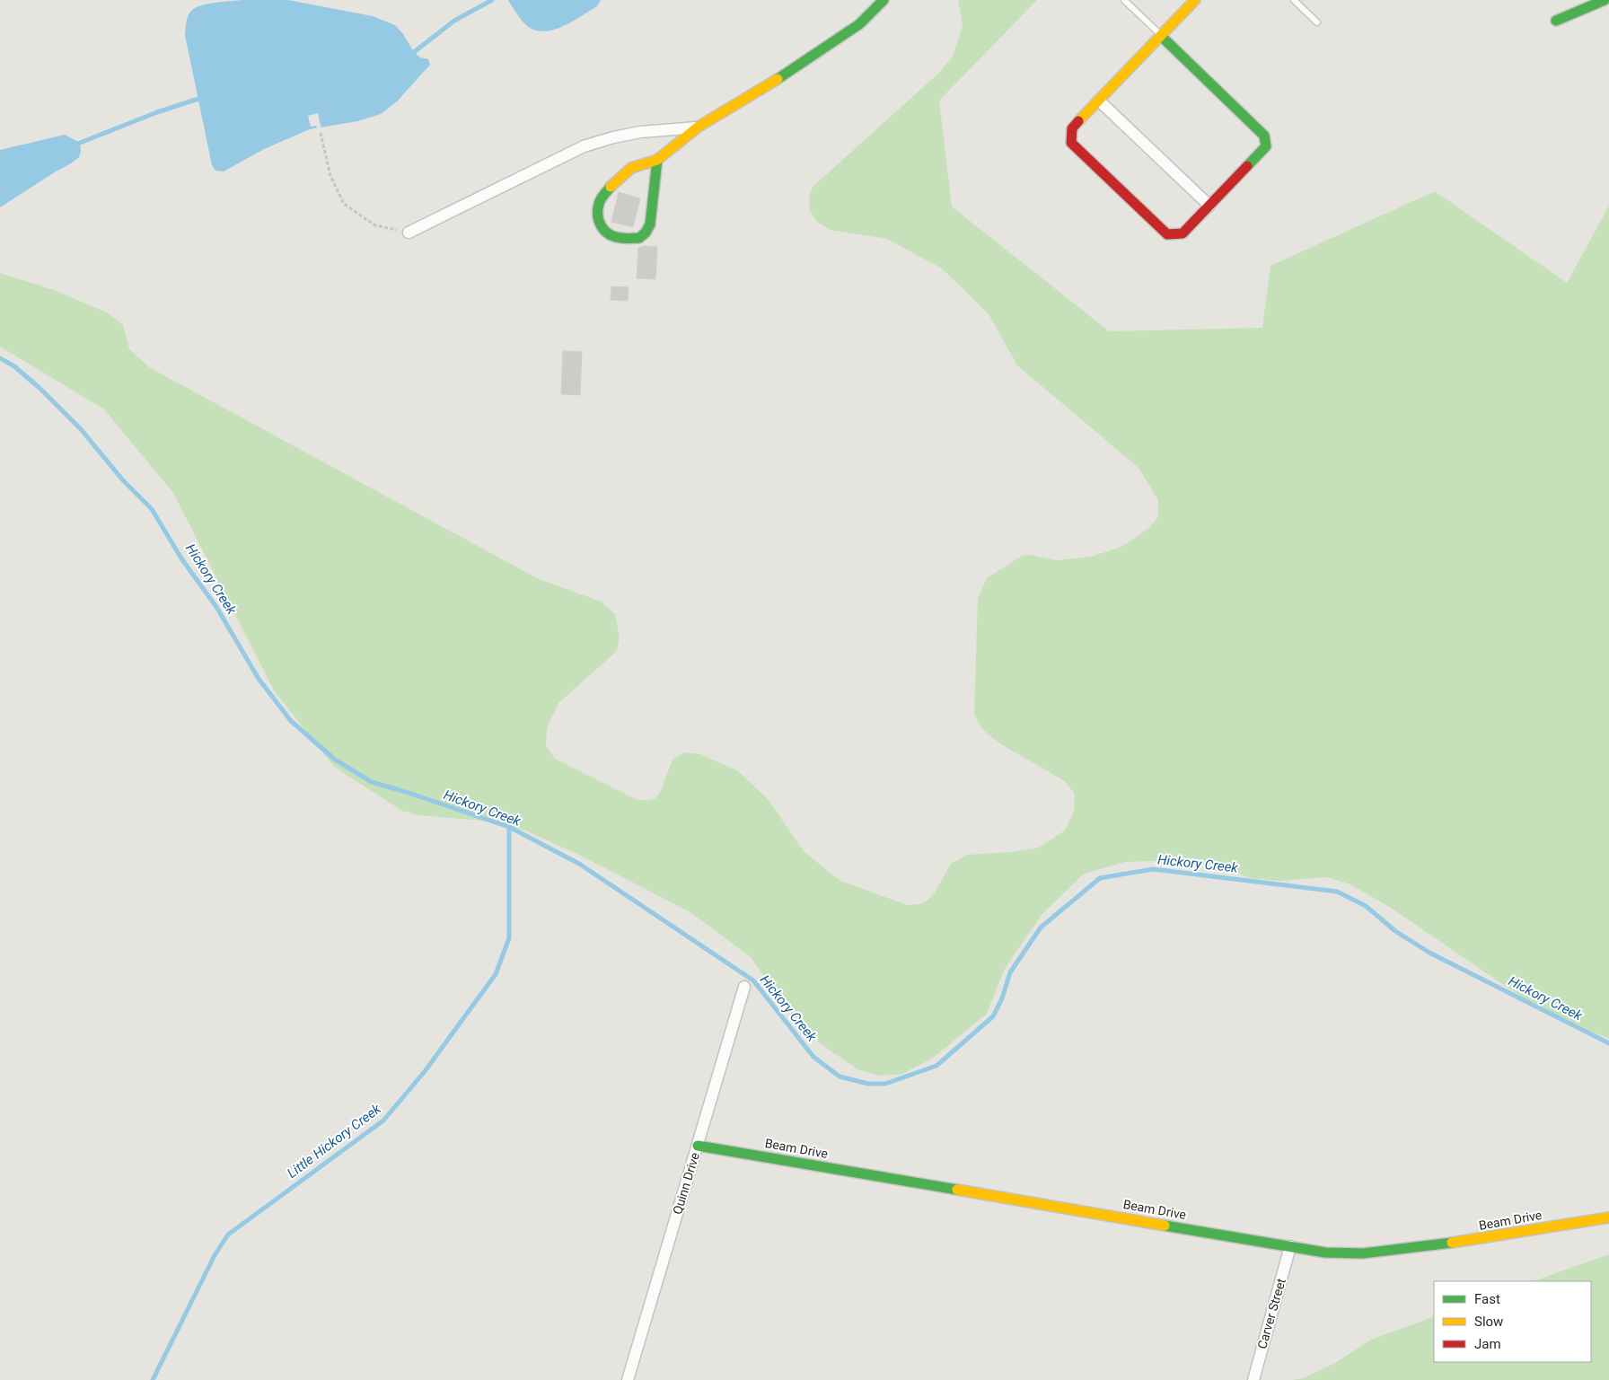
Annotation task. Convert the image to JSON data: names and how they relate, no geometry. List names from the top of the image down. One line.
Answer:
{"streets":{"street":["Beam Drive","Quinn Drive","Carver Street"]},"crossings":[["Beam Drive","Quinn Drive"],["Beam Drive","Carver Street"]],"water":["Hickory Creek","Little Hickory Creek"],"legend":["Fast","Slow","Jam"]}
